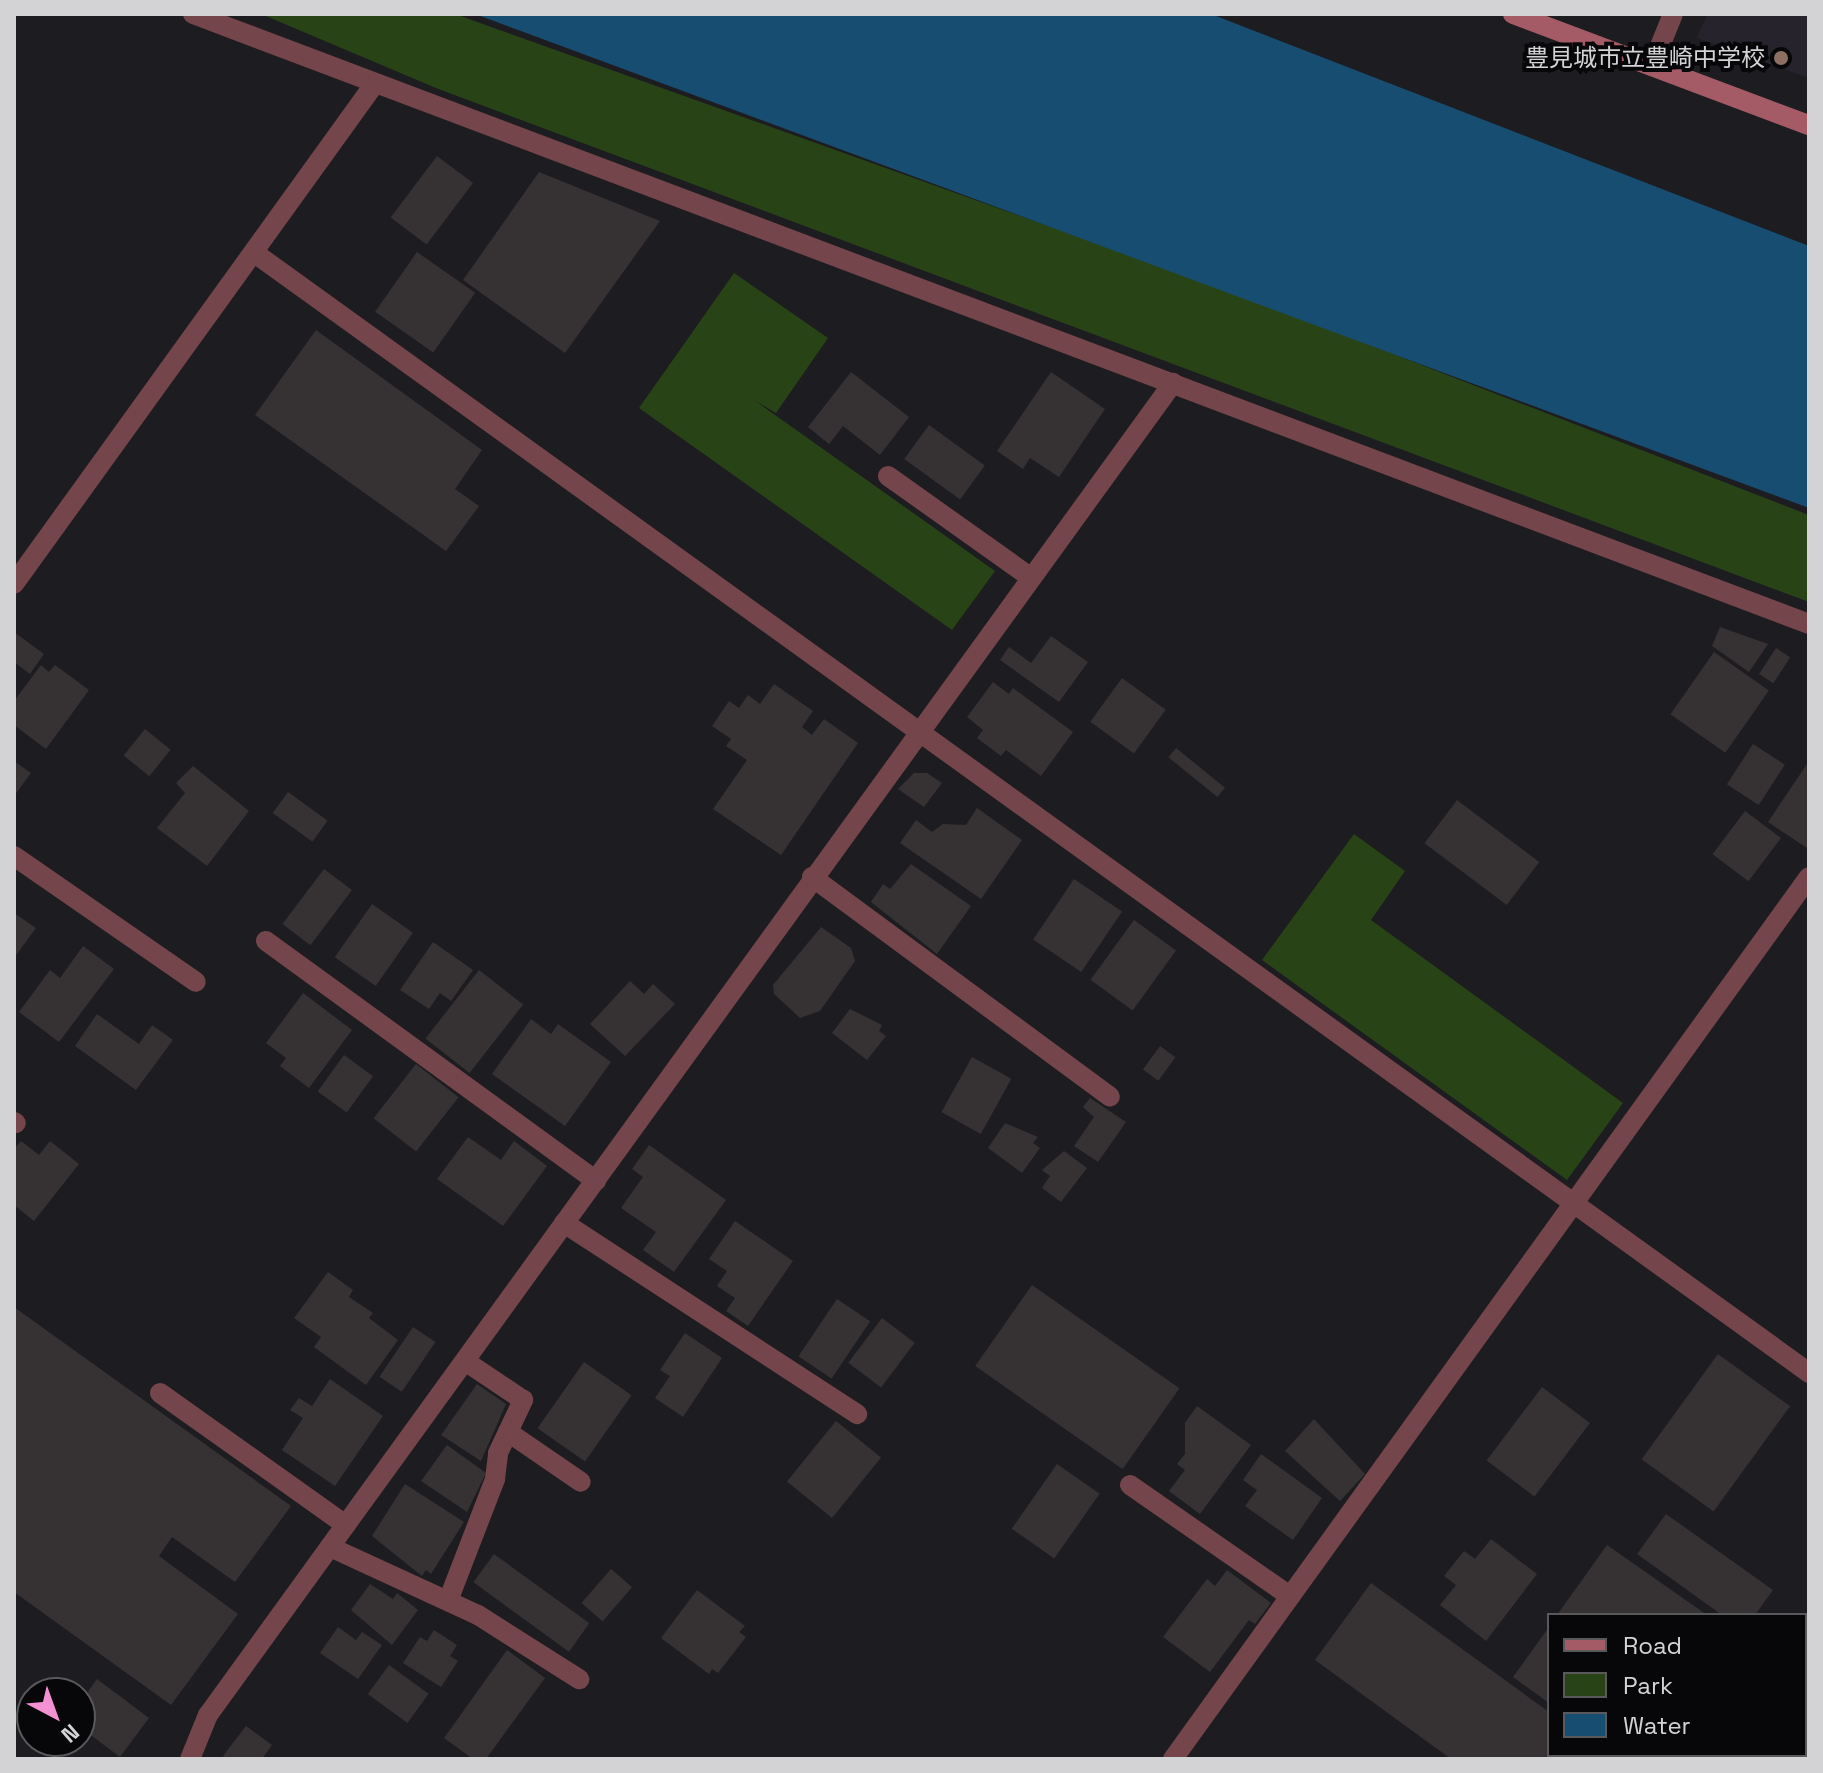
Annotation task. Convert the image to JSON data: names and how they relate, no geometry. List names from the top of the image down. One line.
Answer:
{"places":["豊見城市立豊崎中学校"],"legend":["Road","Park","Water"],"north":"bottom right"}
